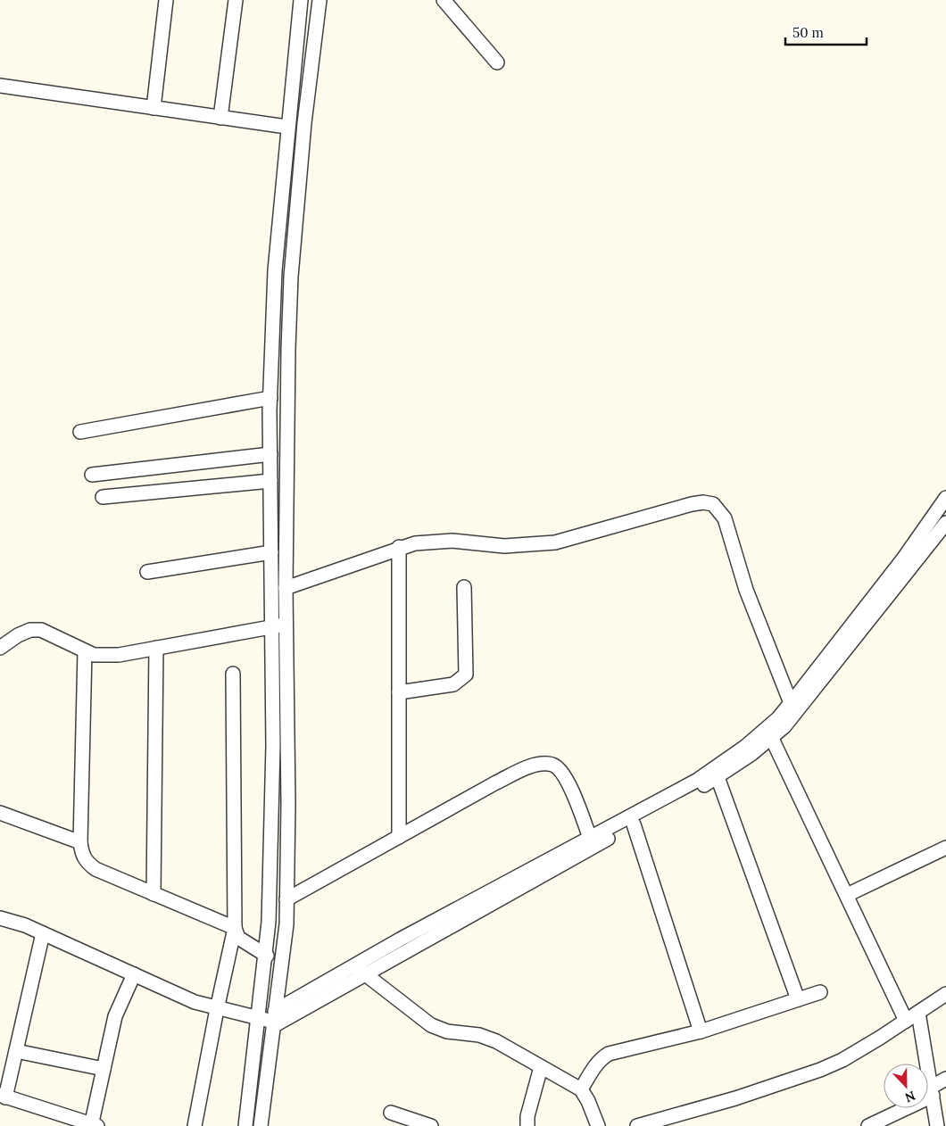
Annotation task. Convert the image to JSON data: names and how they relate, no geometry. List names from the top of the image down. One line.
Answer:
{"scale_bar":"50 m","north":"bottom"}
